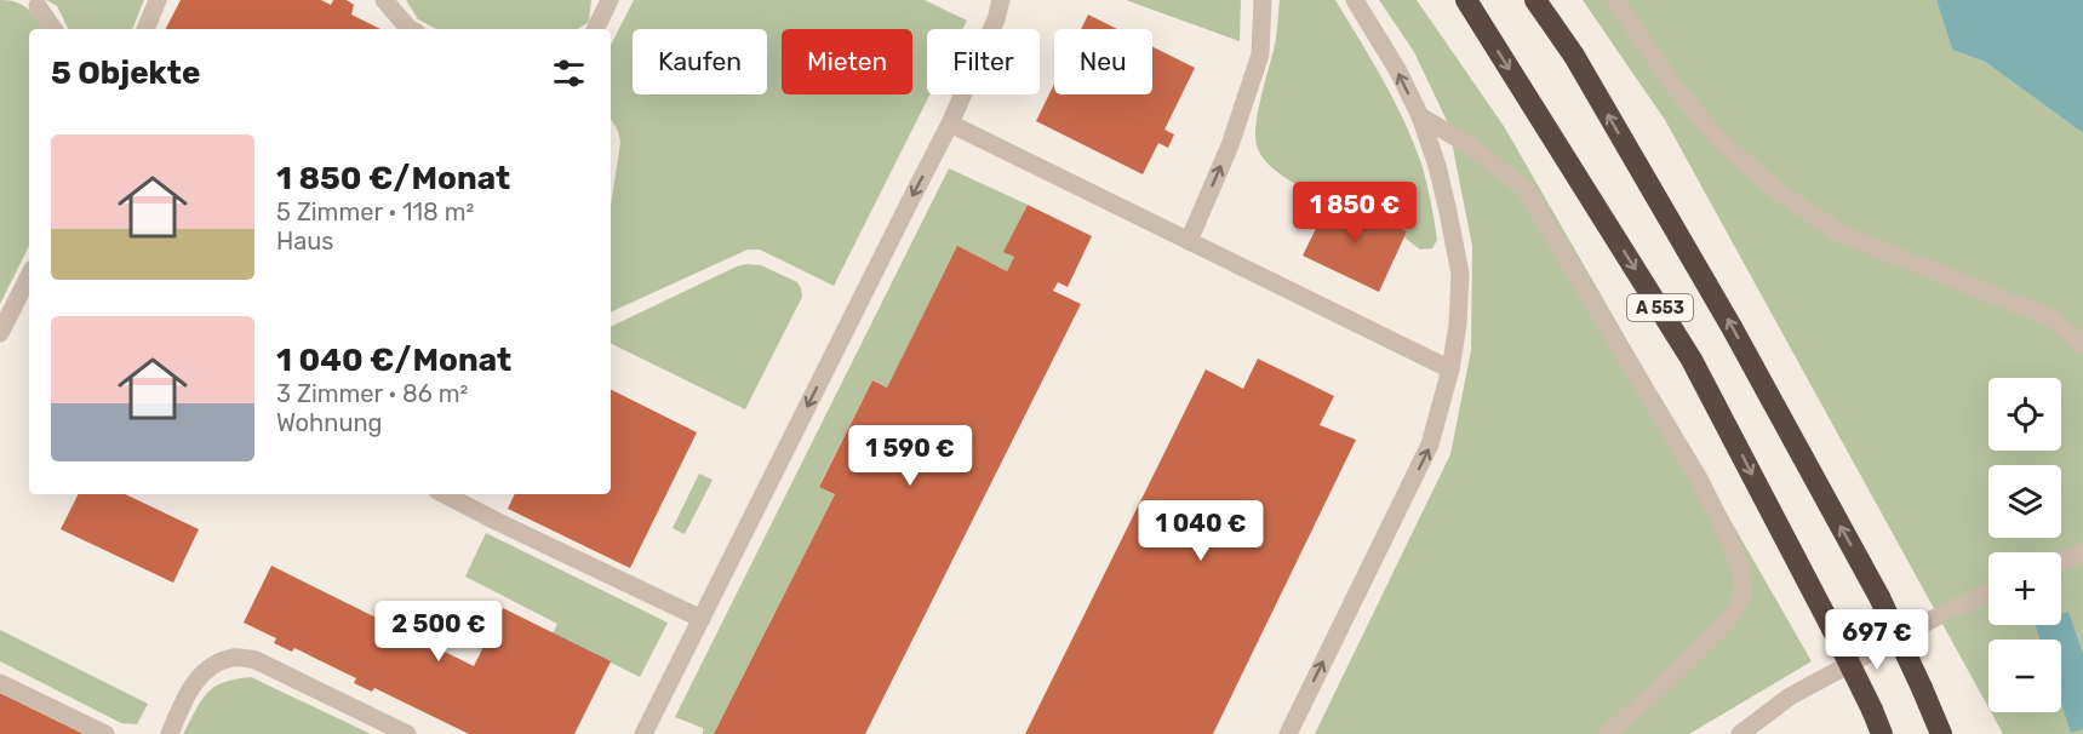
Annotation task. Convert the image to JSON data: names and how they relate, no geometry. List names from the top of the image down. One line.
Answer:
{"streets":{"highway":["A 553"]},"page":{"chip":["Kaufen","Mieten","Filter","Neu"],"heading":"5 Objekte","list":[{"name":"1 850 €/Monat","note":"5 Zimmer · 118 m² · Haus"},{"name":"1 040 €/Monat","note":"3 Zimmer · 86 m² · Wohnung"}],"price":["1 850 €","1 590 €","1 040 €","2 500 €","697 €"],"map_buttons":["+","−"]}}
